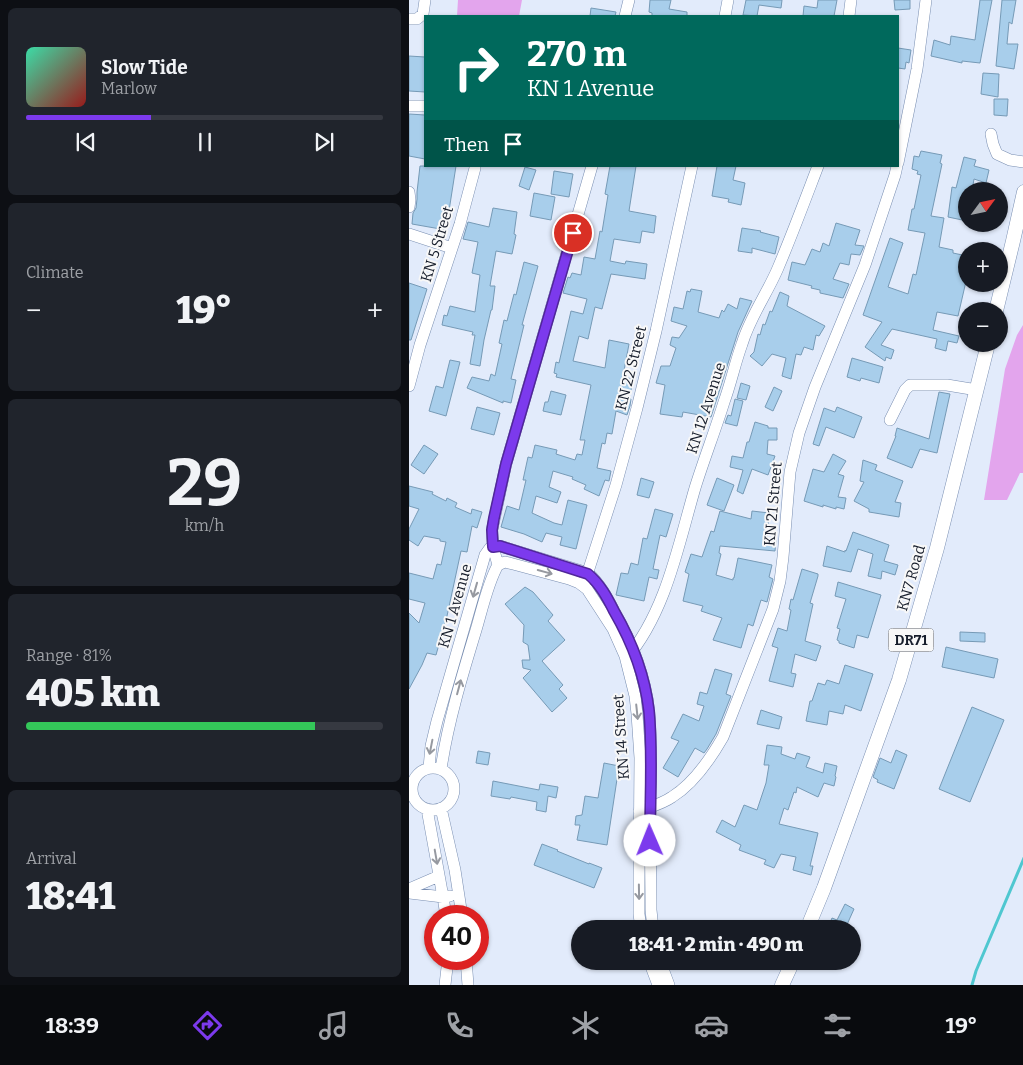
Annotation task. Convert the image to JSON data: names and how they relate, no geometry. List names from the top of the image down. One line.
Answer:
{"streets":{"main road":["KN7 Road","DR71"],"street":["KN 5 Street","KN 22 Street","KN 12 Avenue","KN 21 Street","KN 1 Avenue","KN 14 Street"]},"crossings":[["KN 22 Street","KN 14 Street"],["KN 12 Avenue","KN 14 Street"],["KN 21 Street","KN 14 Street"],["KN 1 Avenue","KN 14 Street"]],"north":"top right","page":{"turn":["270 m","KN 1 Avenue"],"song":["Slow Tide","Marlow"],"then":"Then","map_buttons":["+","−"],"tile":["Climate",["29","km/h"],["Range · 81%","405 km"],["Arrival","18:41"]],"heat":["−","19°","+"],"limit":"40","trip":"18:41 · 2 min · 490 m","tabs":["18:39","19°"]}}
